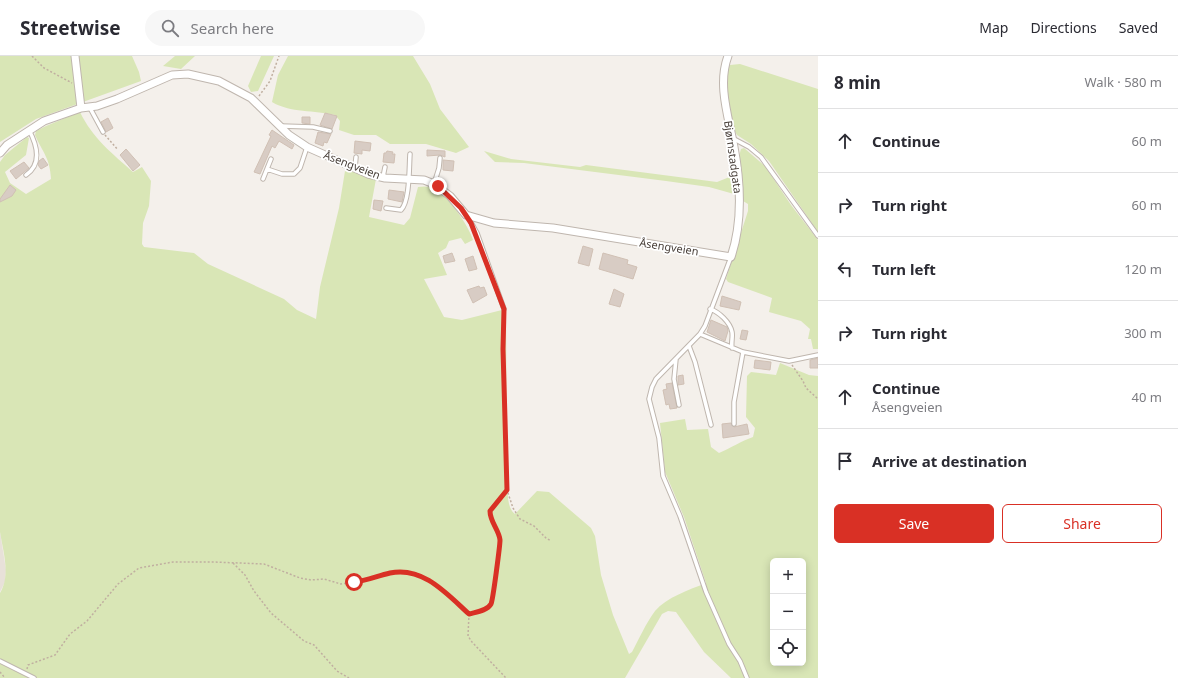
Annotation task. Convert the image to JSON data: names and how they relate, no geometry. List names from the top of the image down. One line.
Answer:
{"streets":{"street":["Bjørnstadgata","Åsengveien"]},"crossings":[["Bjørnstadgata","Åsengveien"]],"page":{"header":"Streetwise","search":"Search here","nav":["Map","Directions","Saved"],"heading":["8 min","Walk · 580 m"],"list":[["Continue","60 m"],["Turn right","60 m"],["Turn left","120 m"],["Turn right","300 m"],["Continue","Åsengveien","40 m"],"Arrive at destination"],"buttons":["Save","Share"],"map_buttons":["+","−"]}}
